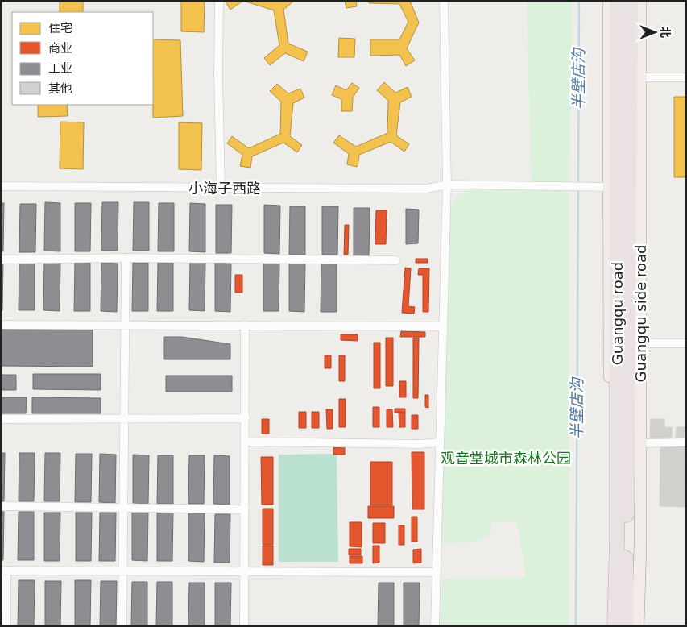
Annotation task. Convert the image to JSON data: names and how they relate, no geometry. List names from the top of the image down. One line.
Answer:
{"streets":{"highway":["Guangqu road"],"main road":["Guangqu side road"],"street":["小海子西路"]},"water":["半壁店沟"],"parks":["观音堂城市森林公园"],"legend":["住宅","商业","工业","其他"],"north":"right"}
